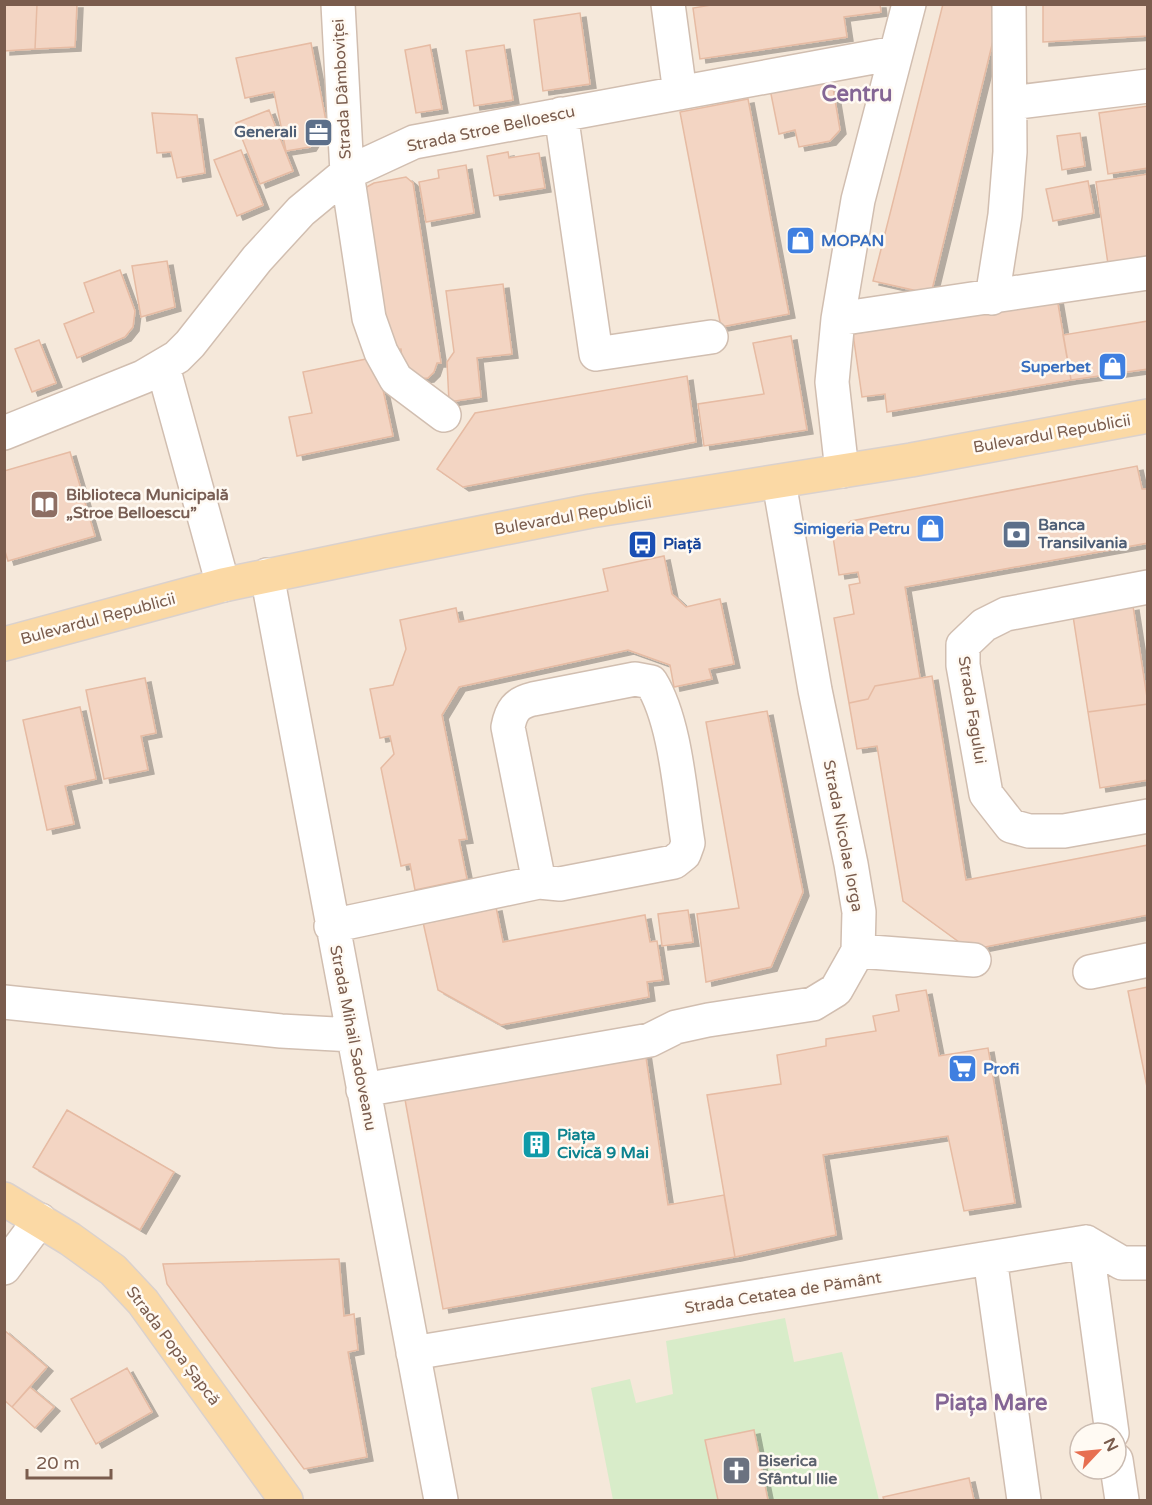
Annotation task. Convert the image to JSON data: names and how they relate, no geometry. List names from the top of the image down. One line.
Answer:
{"streets":{"main road":["Bulevardul Republicii","Strada Popa Șapcă"],"street":["Strada Dâmboviței","Strada Stroe Belloescu","Strada Fagului","Strada Nicolae Iorga","Strada Mihail Sadoveanu","Strada Cetatea de Pământ"]},"crossings":[["Strada Dâmboviței","Strada Stroe Belloescu"],["Bulevardul Republicii","Strada Nicolae Iorga"],["Bulevardul Republicii","Strada Mihail Sadoveanu"],["Strada Nicolae Iorga","Strada Mihail Sadoveanu"],["Strada Mihail Sadoveanu","Strada Cetatea de Pământ"]],"districts":["Centru","Piața Mare"],"places":{"office":["Generali"],"shop":["MOPAN","Superbet","Simigeria Petru"],"library":["Biblioteca Municipală „Stroe Belloescu”"],"bank":["Banca Transilvania"],"bus stop":["Piață"],"supermarket":["Profi"],"building":["Piața Civică 9 Mai"],"church":["Biserica Sfântul Ilie"]},"scale_bar":"20 m","north":"top right"}
